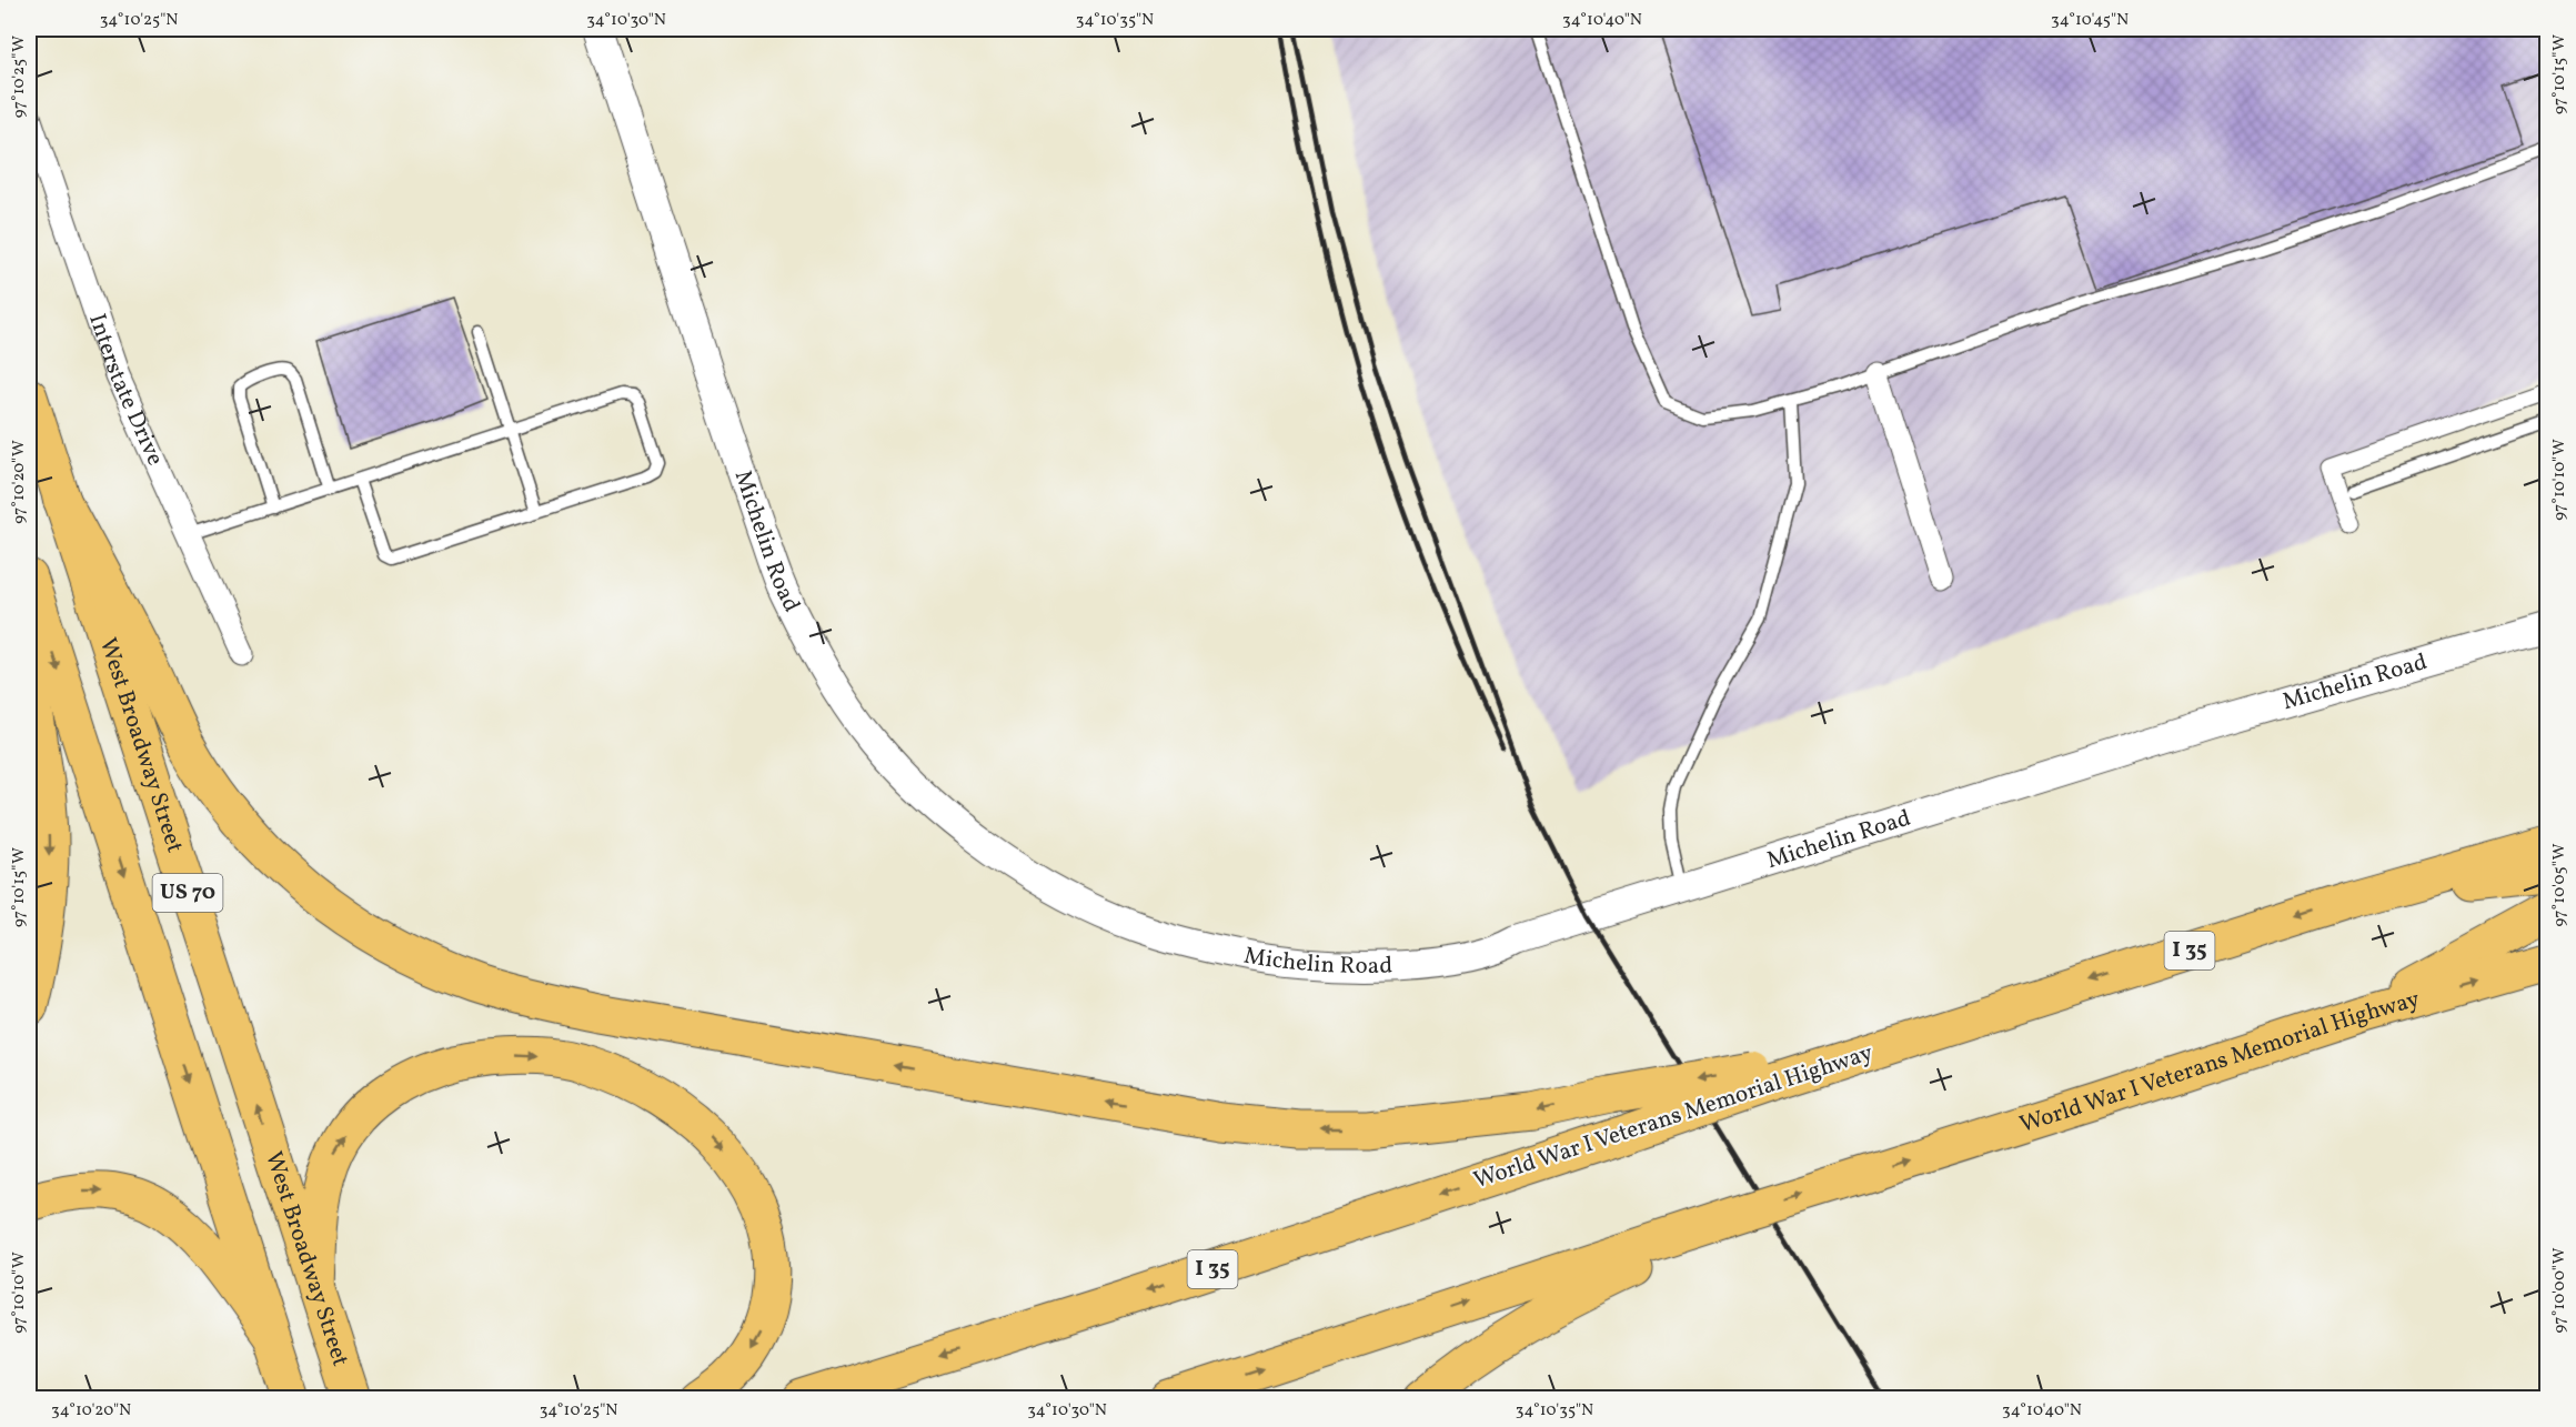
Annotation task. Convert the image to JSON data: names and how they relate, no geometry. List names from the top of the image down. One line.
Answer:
{"streets":{"main road":["West Broadway Street","US 70","I 35","World War I Veterans Memorial Highway"],"street":["Interstate Drive","Michelin Road"]},"coordinates":["34°10'25\"N","34°10'30\"N","34°10'35\"N","34°10'40\"N","34°10'45\"N","97°10'15\"W","97°10'25\"W","97°10'10\"W","97°10'20\"W","97°10'05\"W","97°10'00\"W","34°10'20\"N"]}
